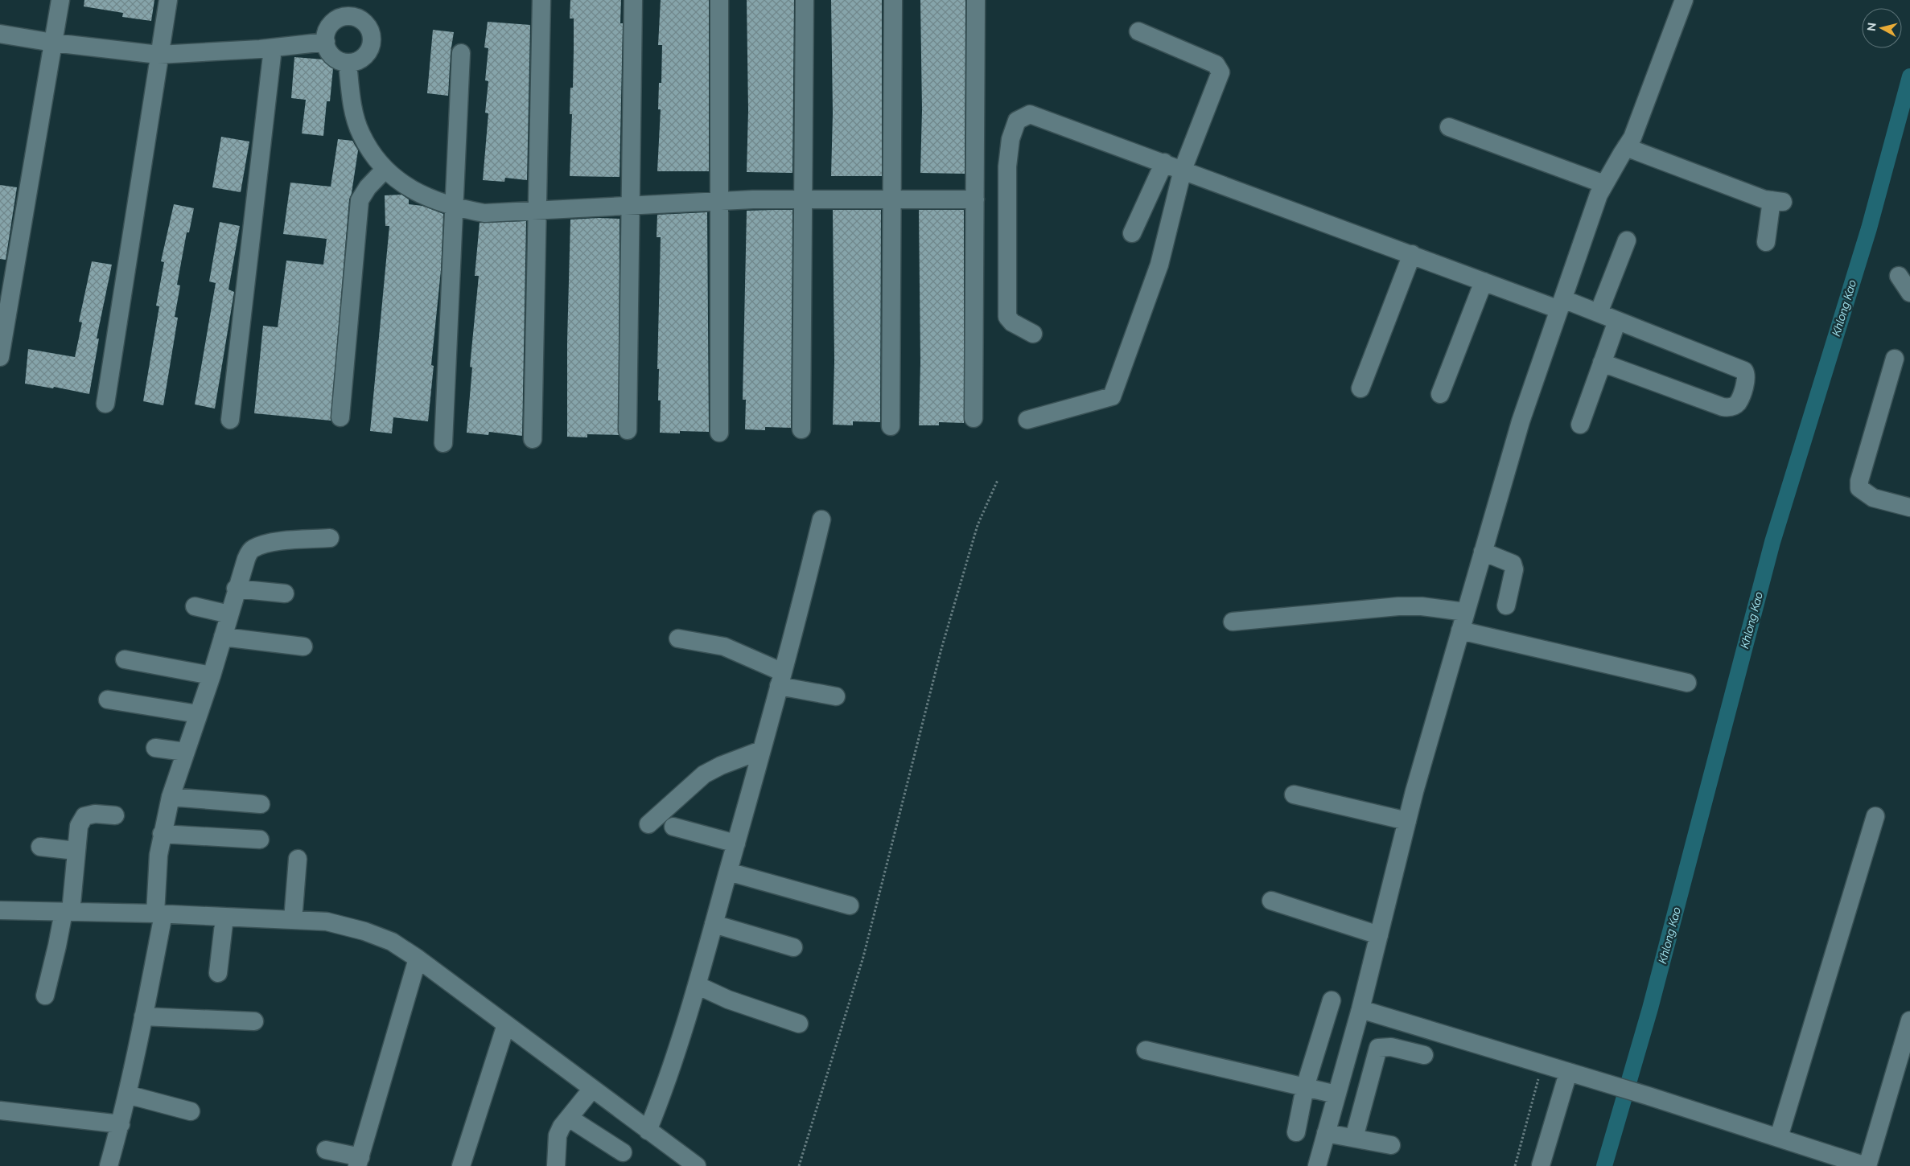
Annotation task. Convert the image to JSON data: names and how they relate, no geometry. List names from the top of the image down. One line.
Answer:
{"water":["Khlong Kao"],"north":"left"}
